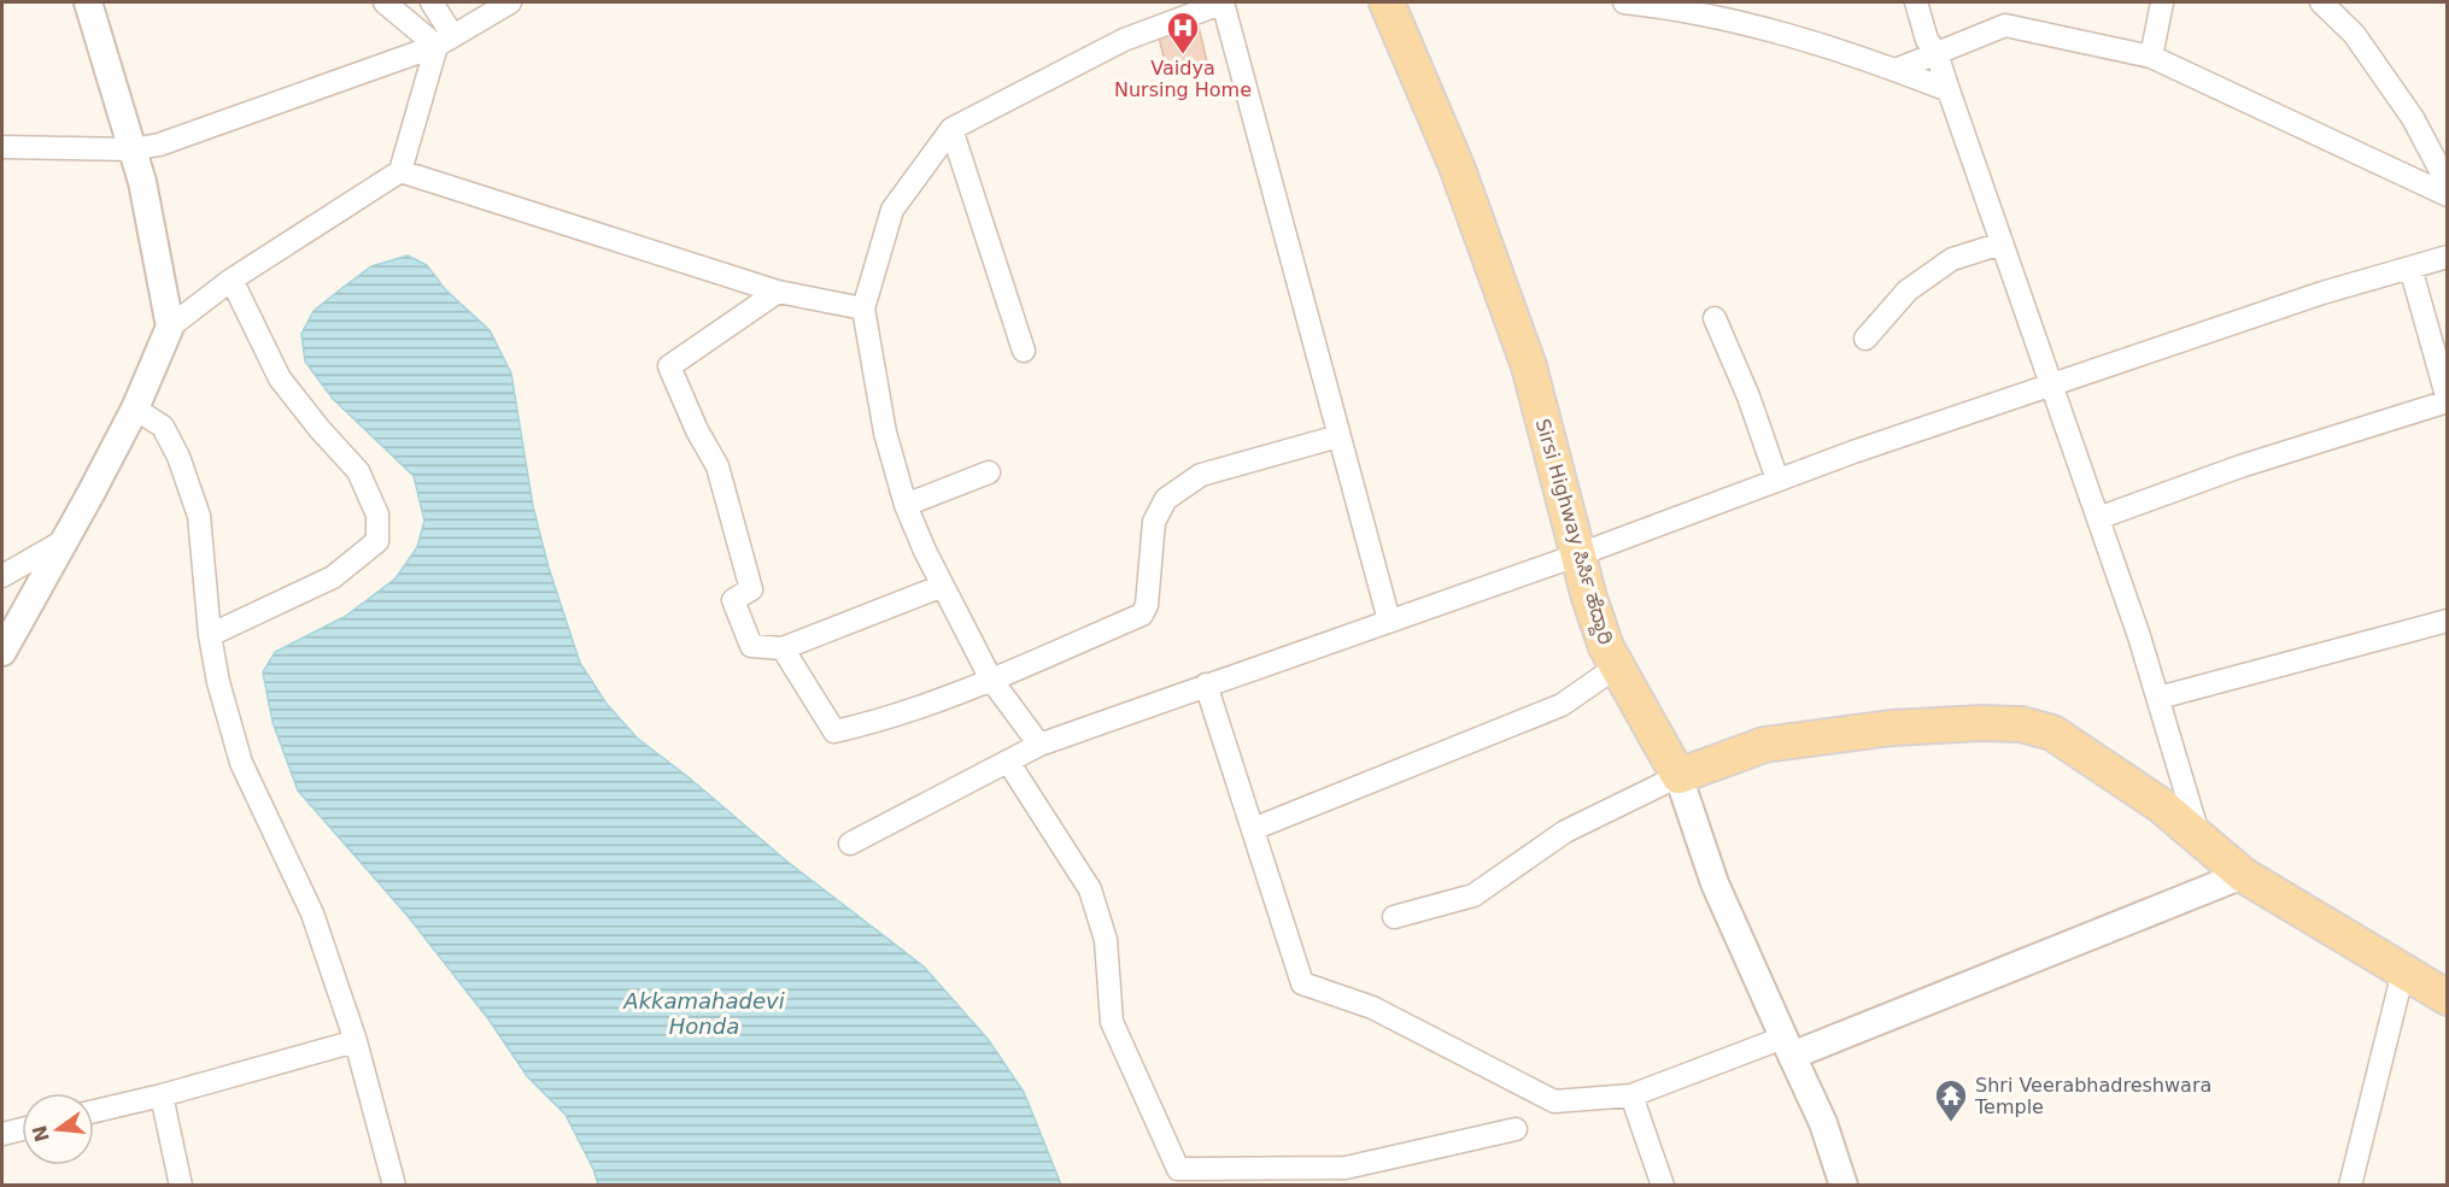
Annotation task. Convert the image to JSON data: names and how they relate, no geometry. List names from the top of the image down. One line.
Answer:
{"streets":{"main road":["Sirsi Highway ಸಿರ್ಸಿ ಹೆದ್ದಾರಿ"]},"water":["Akkamahadevi Honda"],"places":{"hospital":["Vaidya Nursing Home"],"temple":["Shri Veerabhadreshwara Temple"]},"north":"left"}
